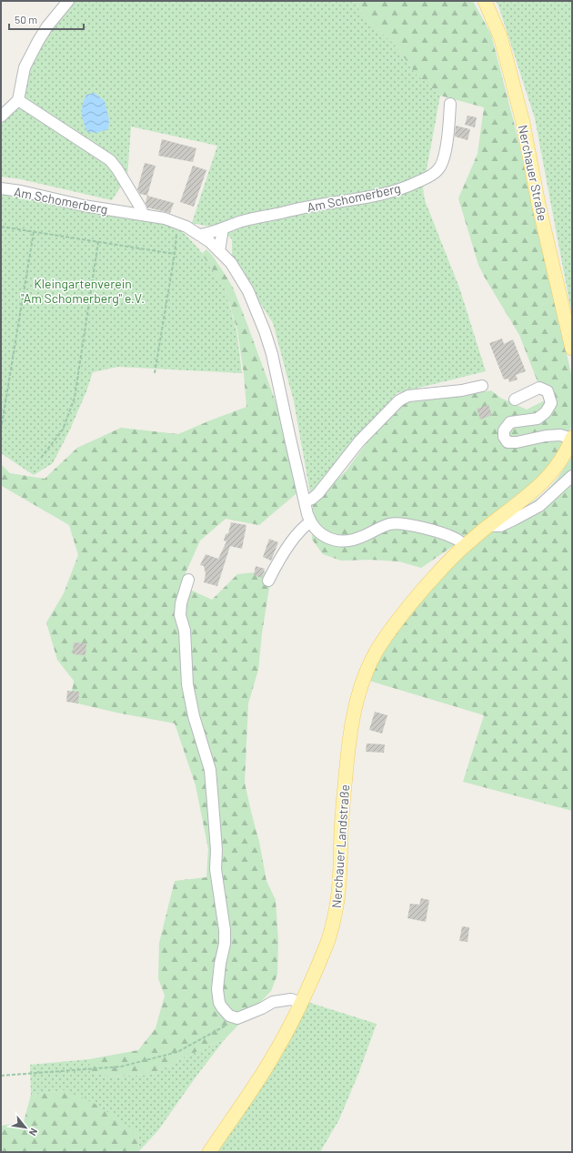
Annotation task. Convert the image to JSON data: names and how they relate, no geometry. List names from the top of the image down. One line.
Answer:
{"streets":{"main road":["Nerchauer Straße","Nerchauer Landstraße"],"street":["Am Schomerberg"]},"parks":["Kleingartenverein \"Am Schomerberg\" e.V."],"scale_bar":"50 m","north":"bottom right"}
